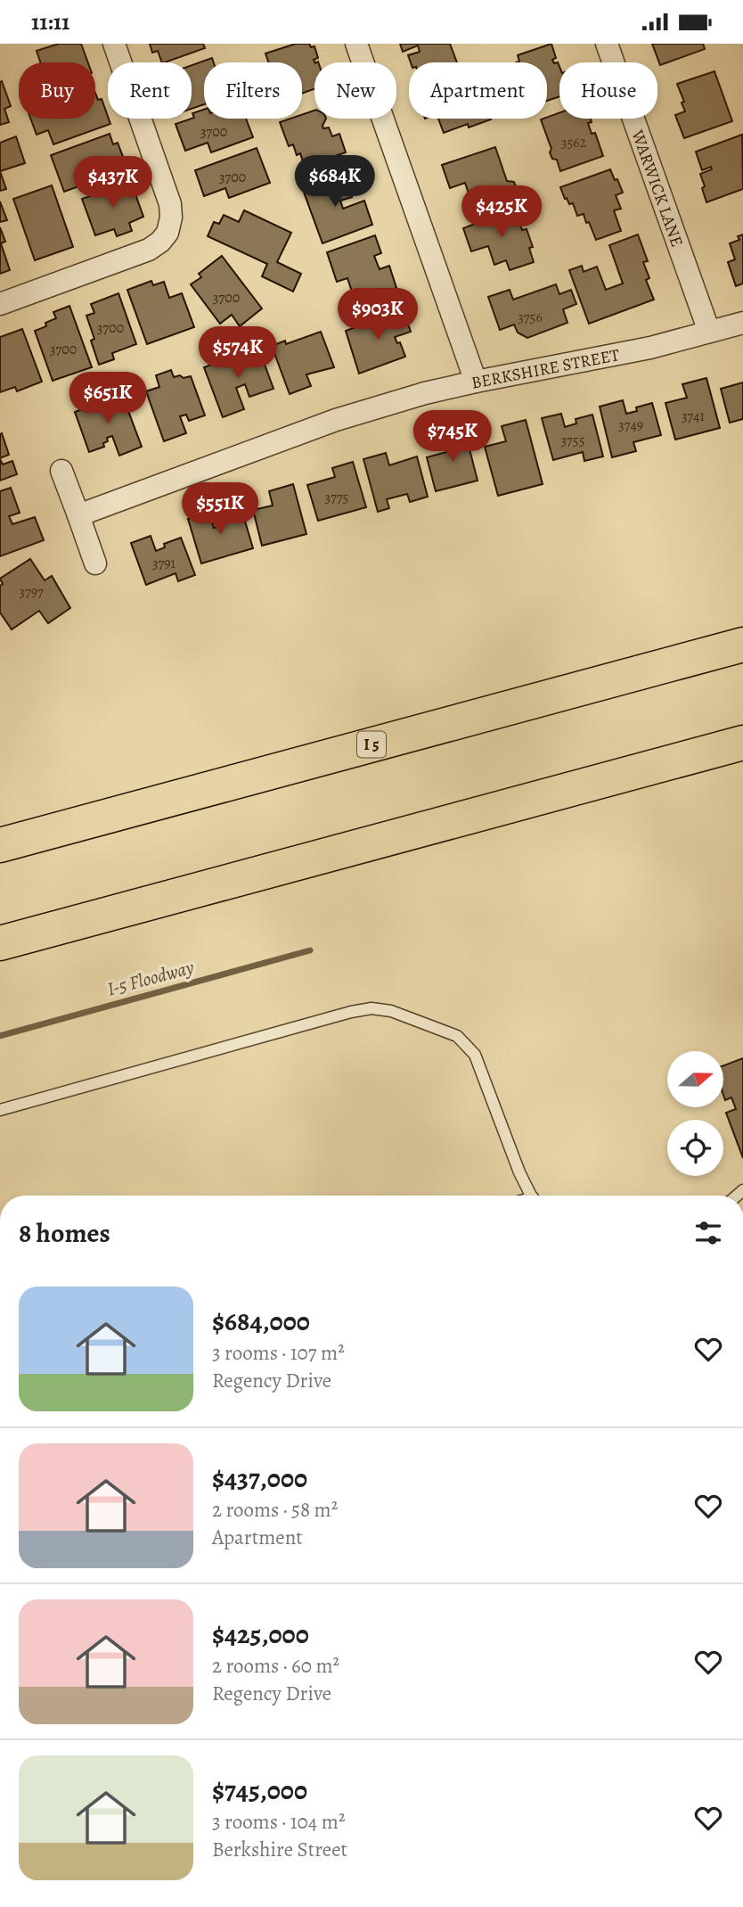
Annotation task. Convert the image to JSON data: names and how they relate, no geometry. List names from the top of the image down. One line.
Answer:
{"streets":{"highway":["I 5"],"street":["WARWICK LANE","BERKSHIRE STREET"]},"crossings":[["WARWICK LANE","BERKSHIRE STREET"]],"water":["I-5 Floodway"],"house_numbers":["3700","3562","3700","3700","3756","3700","3700","3741","3749","3755","3775","3791","3797"],"north":"right","page":{"status":"11:11","chip":["Buy","Rent","Filters","New","Apartment","House"],"price":["$684K","$437K","$425K","$903K","$574K","$651K","$745K","$551K"],"heading":"8 homes","list":[{"name":"$684,000","note":"3 rooms · 107 m² · Regency Drive"},{"name":"$437,000","note":"2 rooms · 58 m² · Apartment"},{"name":"$425,000","note":"2 rooms · 60 m² · Regency Drive"},{"name":"$745,000","note":"3 rooms · 104 m² · Berkshire Street"}]}}
